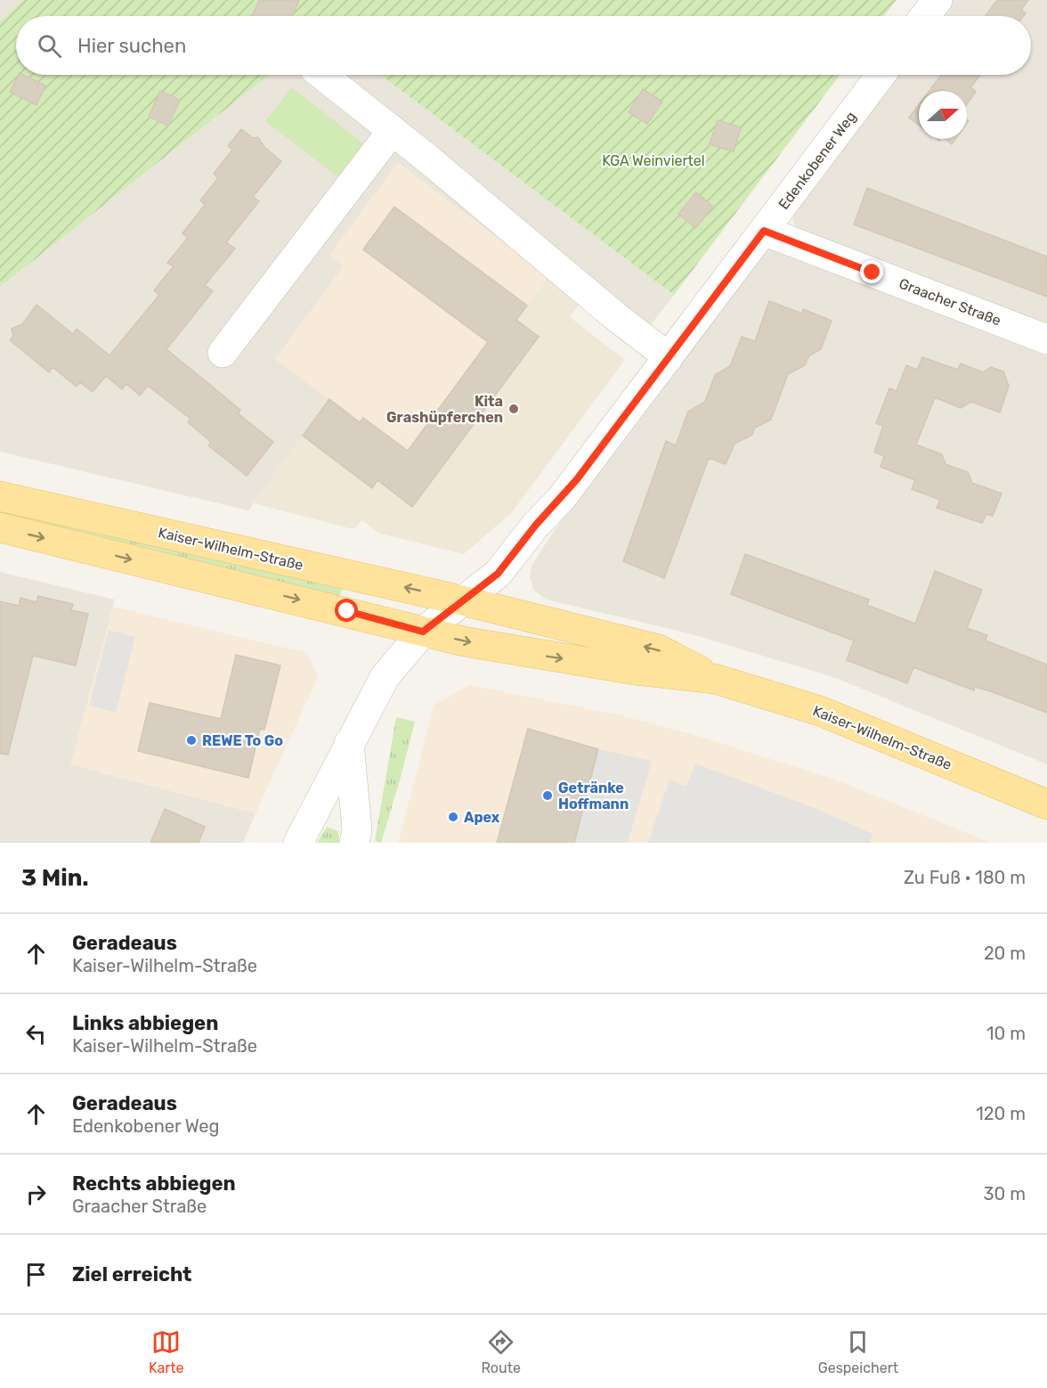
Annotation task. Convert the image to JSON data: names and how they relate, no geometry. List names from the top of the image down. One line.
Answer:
{"streets":{"main road":["Kaiser-Wilhelm-Straße"],"street":["Edenkobener Weg","Graacher Straße"]},"crossings":[["Edenkobener Weg","Graacher Straße"],["Edenkobener Weg","Kaiser-Wilhelm-Straße"]],"parks":["KGA Weinviertel"],"places":["Kita Grashüpferchen","REWE To Go","Getränke Hoffmann","Apex"],"north":"right","page":{"search":"Hier suchen","heading":["3 Min.","Zu Fuß · 180 m"],"list":[["Geradeaus","Kaiser-Wilhelm-Straße","20 m"],["Links abbiegen","Kaiser-Wilhelm-Straße","10 m"],["Geradeaus","Edenkobener Weg","120 m"],["Rechts abbiegen","Graacher Straße","30 m"],"Ziel erreicht"],"nav":["Karte","Route","Gespeichert"]}}
